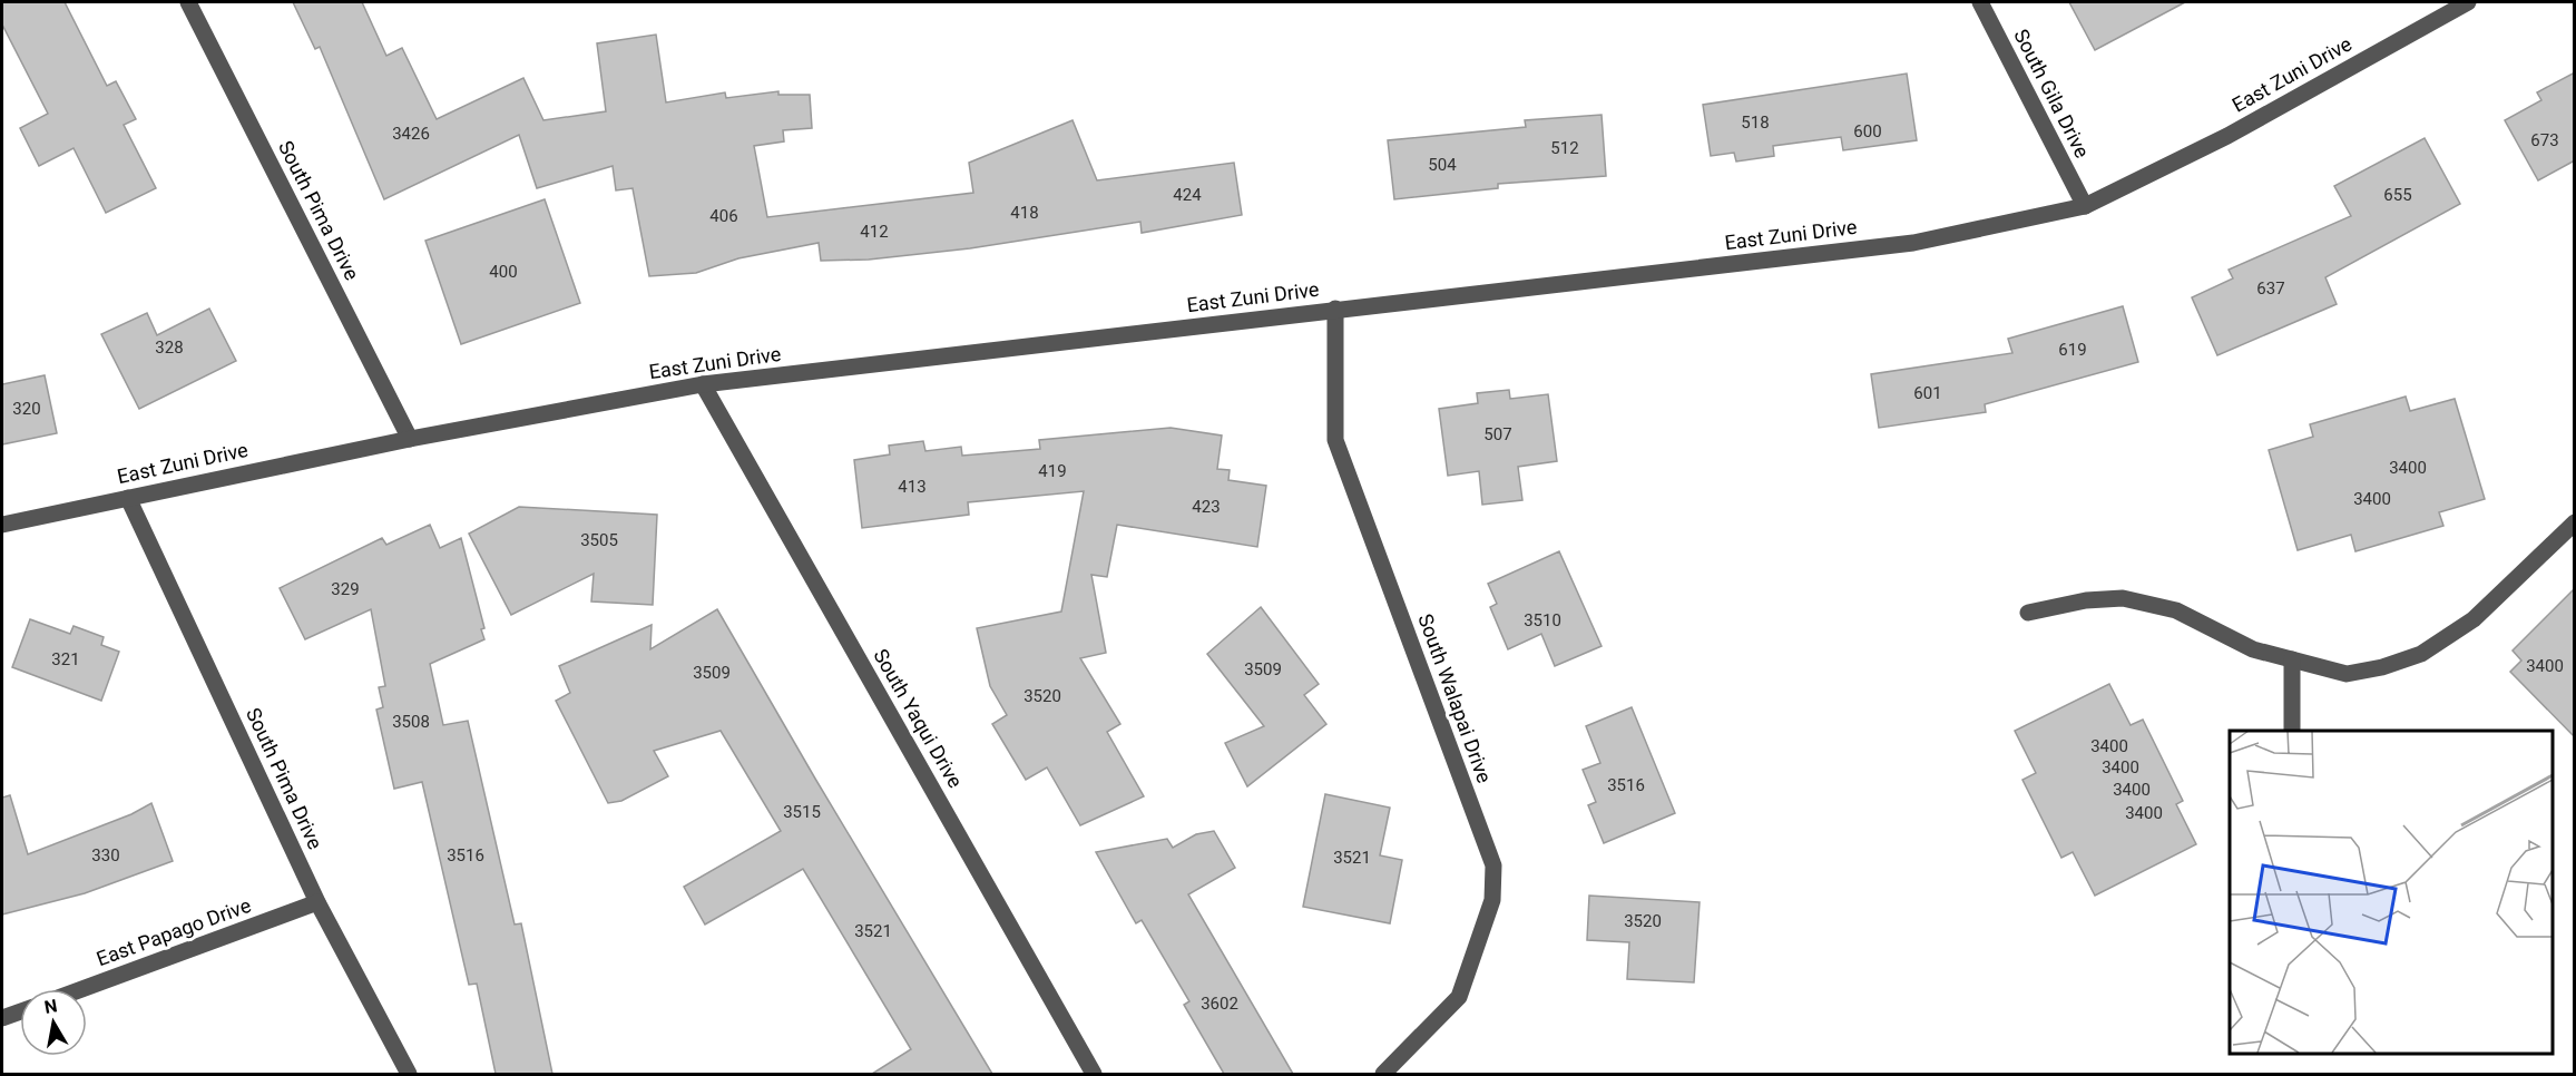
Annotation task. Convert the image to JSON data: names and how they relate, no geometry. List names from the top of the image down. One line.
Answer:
{"streets":{"street":["East Zuni Drive","South Gila Drive","South Pima Drive","South Walapai Drive","South Yaqui Drive","East Papago Drive"]},"crossings":[["East Zuni Drive","South Gila Drive"],["East Zuni Drive","South Pima Drive"],["East Zuni Drive","South Walapai Drive"],["East Zuni Drive","South Yaqui Drive"],["South Pima Drive","East Papago Drive"]],"house_numbers":["518","600","3426","673","512","504","424","655","418","406","412","400","637","328","619","601","320","507","3400","419","413","3400","423","3505","329","3510","321","3400","3509","3509","3520","3508","3400","3400","3516","3400","3515","3400","330","3516","3521","3520","3521","3602"],"north":"top"}
